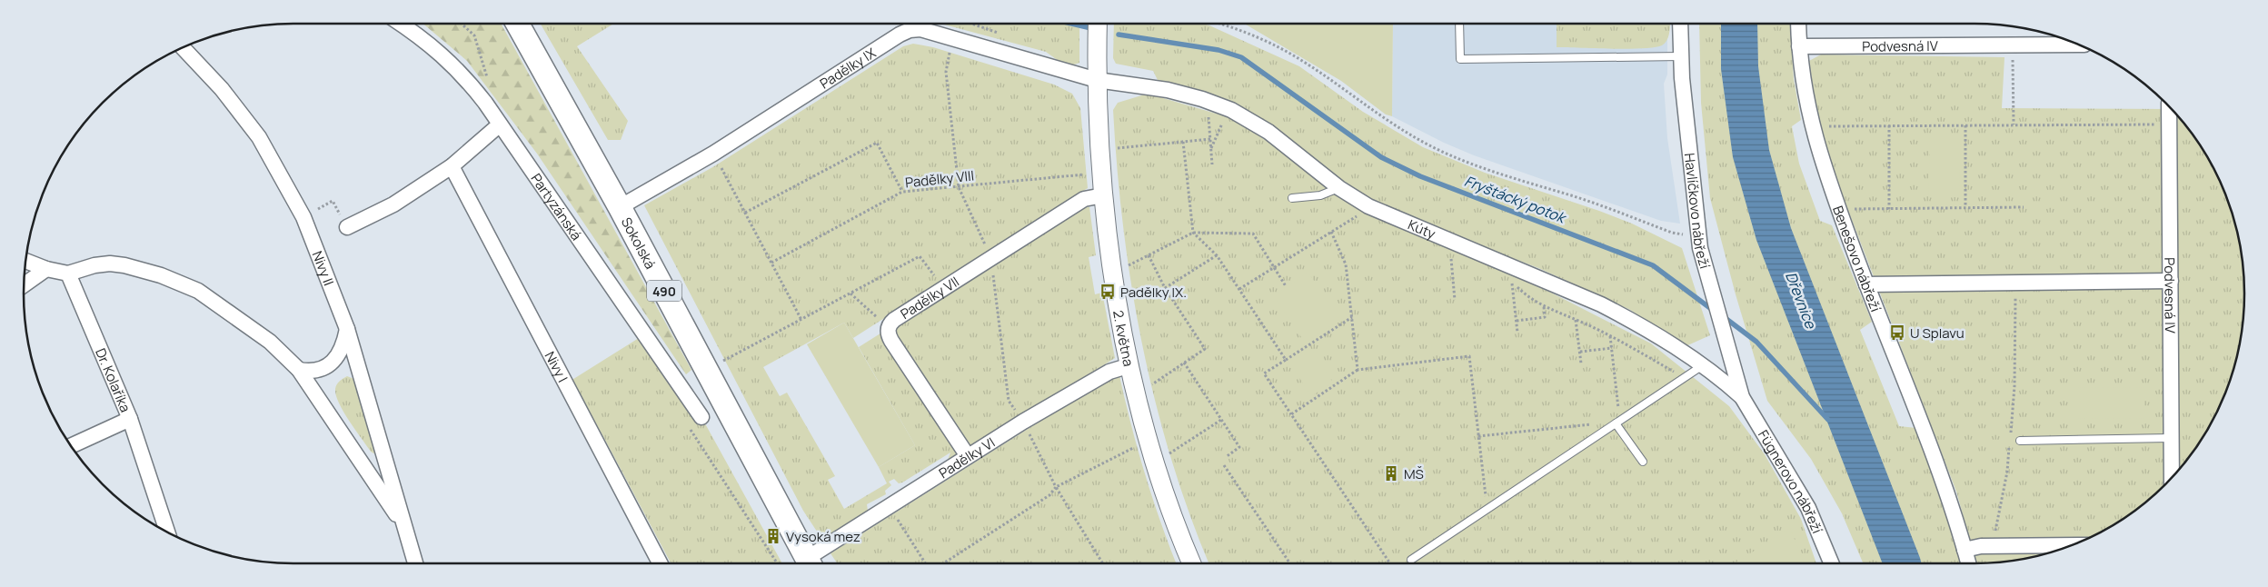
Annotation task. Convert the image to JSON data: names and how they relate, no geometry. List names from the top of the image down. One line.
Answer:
{"streets":{"main road":["Sokolská","490"],"street":["Podvesná IV","Padělky IX","Partyzánská","Havlíčkovo nábřeží","Kúty","Benešovo nábřeží","Nivy II","Padělky VII","2. května","Nivy I","Dr. Kolaříka","Padělky VI","Fügnerovo nábřeží"],"path":["Padělky VIII"]},"crossings":[["Podvesná IV","Benešovo nábřeží"],["Padělky IX","Kúty"],["Padělky IX","Sokolská"],["Padělky IX","2. května"],["Padělky VIII","2. května"],["Havlíčkovo nábřeží","Kúty"],["Havlíčkovo nábřeží","Fügnerovo nábřeží"],["Kúty","2. května"],["Kúty","Fügnerovo nábřeží"],["Sokolská","Padělky VI"],["Nivy II","Dr. Kolaříka"],["Padělky VII","2. května"],["Padělky VII","Padělky VI"],["2. května","Padělky VI"]],"water":["Fryštácký potok","Dřevnice"],"places":{"bus stop":["Padělky IX.","U Splavu"],"building":["MŠ","Vysoká mez"]}}
